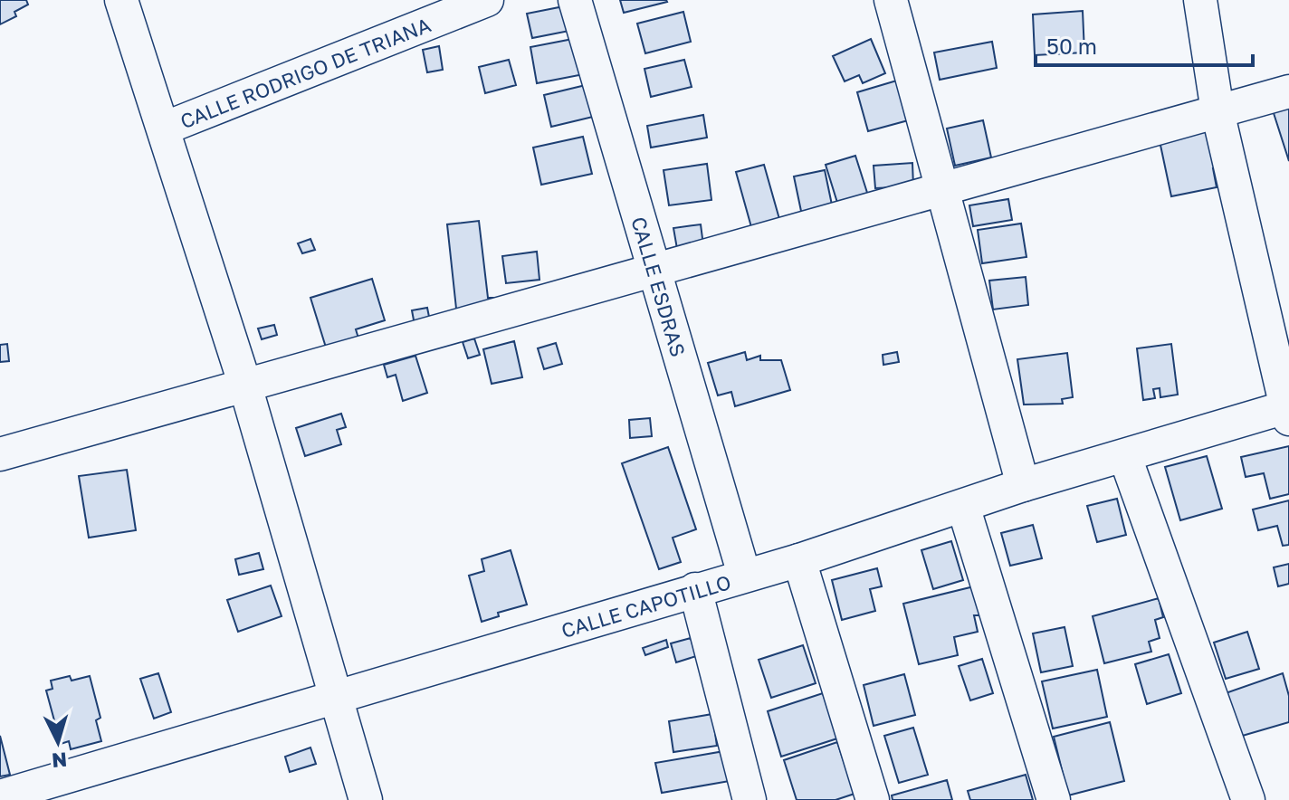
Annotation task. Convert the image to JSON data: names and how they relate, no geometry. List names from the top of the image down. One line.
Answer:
{"streets":{"street":["CALLE RODRIGO DE TRIANA","CALLE ESDRAS","CALLE CAPOTILLO"]},"crossings":[["CALLE ESDRAS","CALLE CAPOTILLO"]],"scale_bar":"50 m","north":"bottom"}
